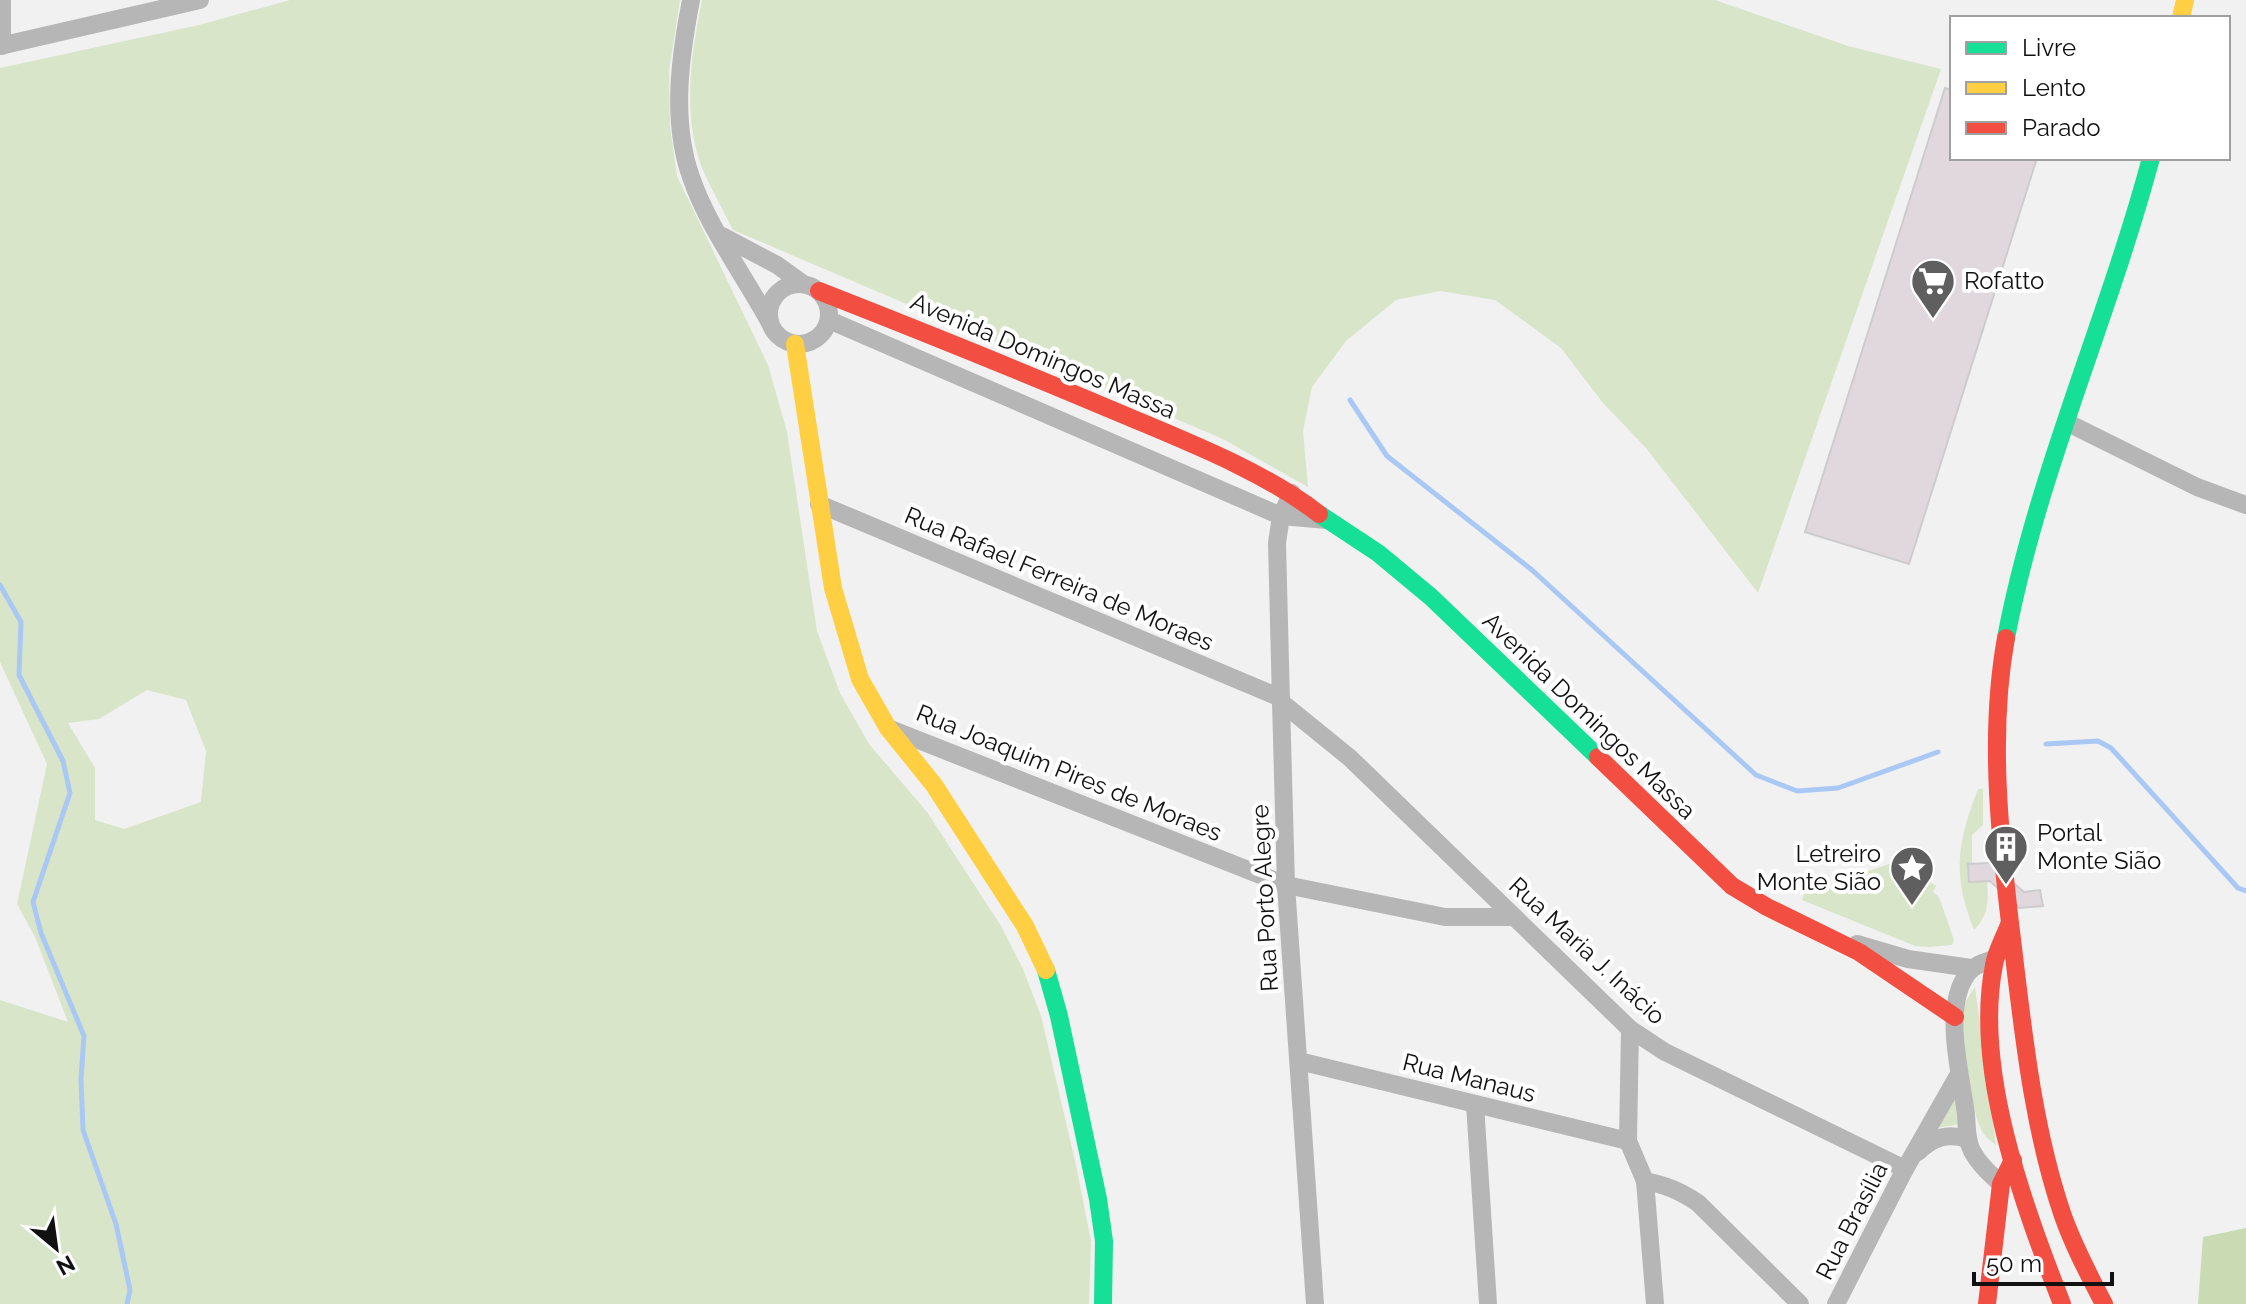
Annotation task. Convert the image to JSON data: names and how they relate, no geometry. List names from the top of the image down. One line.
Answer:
{"streets":{"street":["Avenida Domingos Massa","Rua Rafael Ferreira de Moraes","Rua Joaquim Pires de Moraes","Rua Porto Alegre","Rua Maria J. Inácio","Rua Manaus","Rua Brasília"]},"crossings":[["Avenida Domingos Massa","Rua Porto Alegre"],["Rua Rafael Ferreira de Moraes","Rua Porto Alegre"],["Rua Rafael Ferreira de Moraes","Rua Maria J. Inácio"],["Rua Joaquim Pires de Moraes","Rua Porto Alegre"],["Rua Joaquim Pires de Moraes","Rua Maria J. Inácio"],["Rua Porto Alegre","Rua Maria J. Inácio"],["Rua Porto Alegre","Rua Manaus"],["Rua Maria J. Inácio","Rua Brasília"]],"places":{"supermarket":["Rofatto"],"building":["Portal Monte Sião"],"place":["Letreiro Monte Sião"]},"legend":["Livre","Lento","Parado"],"scale_bar":"50 m","north":"bottom right"}
